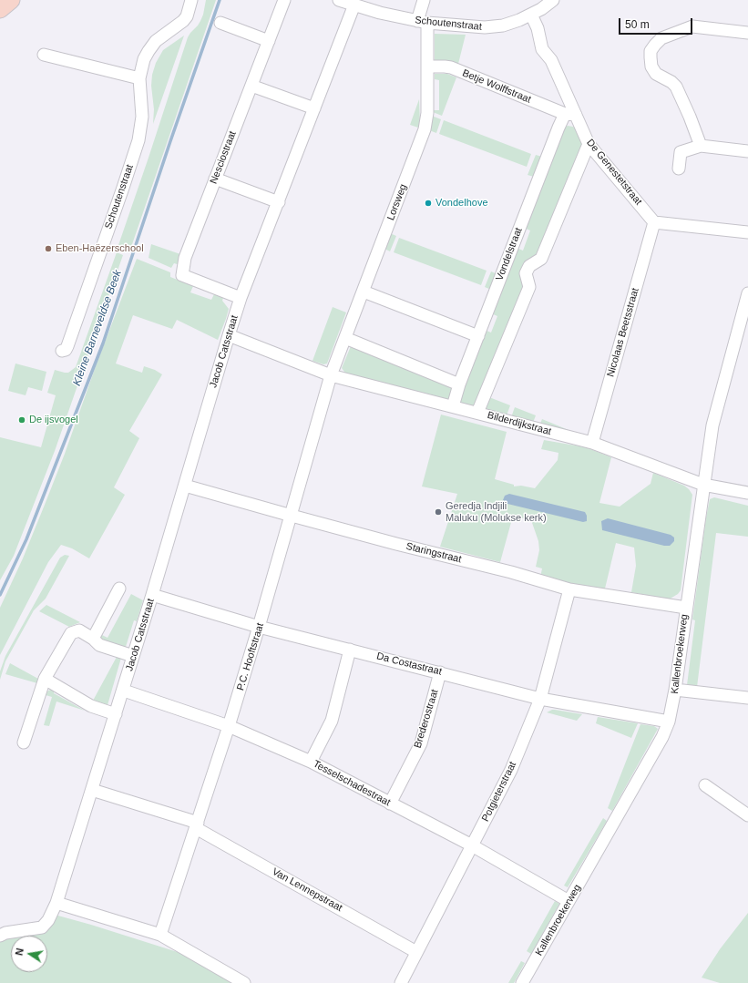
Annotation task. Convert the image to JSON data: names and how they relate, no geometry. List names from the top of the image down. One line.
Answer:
{"streets":{"street":["Schoutenstraat","Betje Wolffstraat","Nesciostraat","De Genestetstraat","Lorsweg","Vondelstraat","Nicolaas Beetsstraat","Jacob Catsstraat","Bilderdijkstraat","Staringstraat","Kallenbroekerweg","P.C. Hooftstraat","Da Costastraat","Brederostraat","Tesselschadestraat","Potgieterstraat","Van Lennepstraat"]},"crossings":[["Schoutenstraat","De Genestetstraat"],["Schoutenstraat","Lorsweg"],["Schoutenstraat","Jacob Catsstraat"],["Betje Wolffstraat","De Genestetstraat"],["Betje Wolffstraat","Lorsweg"],["Betje Wolffstraat","Vondelstraat"],["Nesciostraat","Jacob Catsstraat"],["De Genestetstraat","Vondelstraat"],["De Genestetstraat","Nicolaas Beetsstraat"],["Lorsweg","Bilderdijkstraat"],["Lorsweg","P.C. Hooftstraat"],["Vondelstraat","Bilderdijkstraat"],["Nicolaas Beetsstraat","Bilderdijkstraat"],["Jacob Catsstraat","Bilderdijkstraat"],["Jacob Catsstraat","Staringstraat"],["Jacob Catsstraat","Da Costastraat"],["Jacob Catsstraat","Tesselschadestraat"],["Jacob Catsstraat","Van Lennepstraat"],["Bilderdijkstraat","Kallenbroekerweg"],["Bilderdijkstraat","P.C. Hooftstraat"],["Staringstraat","Kallenbroekerweg"],["Staringstraat","P.C. Hooftstraat"],["Staringstraat","Potgieterstraat"],["Kallenbroekerweg","Da Costastraat"],["Kallenbroekerweg","Tesselschadestraat"],["P.C. Hooftstraat","Da Costastraat"],["P.C. Hooftstraat","Tesselschadestraat"],["P.C. Hooftstraat","Van Lennepstraat"],["Da Costastraat","Brederostraat"],["Da Costastraat","Potgieterstraat"],["Brederostraat","Tesselschadestraat"],["Tesselschadestraat","Potgieterstraat"],["Potgieterstraat","Van Lennepstraat"]],"water":["Kleine Barneveldse Beek"],"places":["Vondelhove","Eben-Haëzerschool","De ijsvogel","Geredja Indjili Maluku (Molukse kerk)"],"scale_bar":"50 m","north":"left"}
